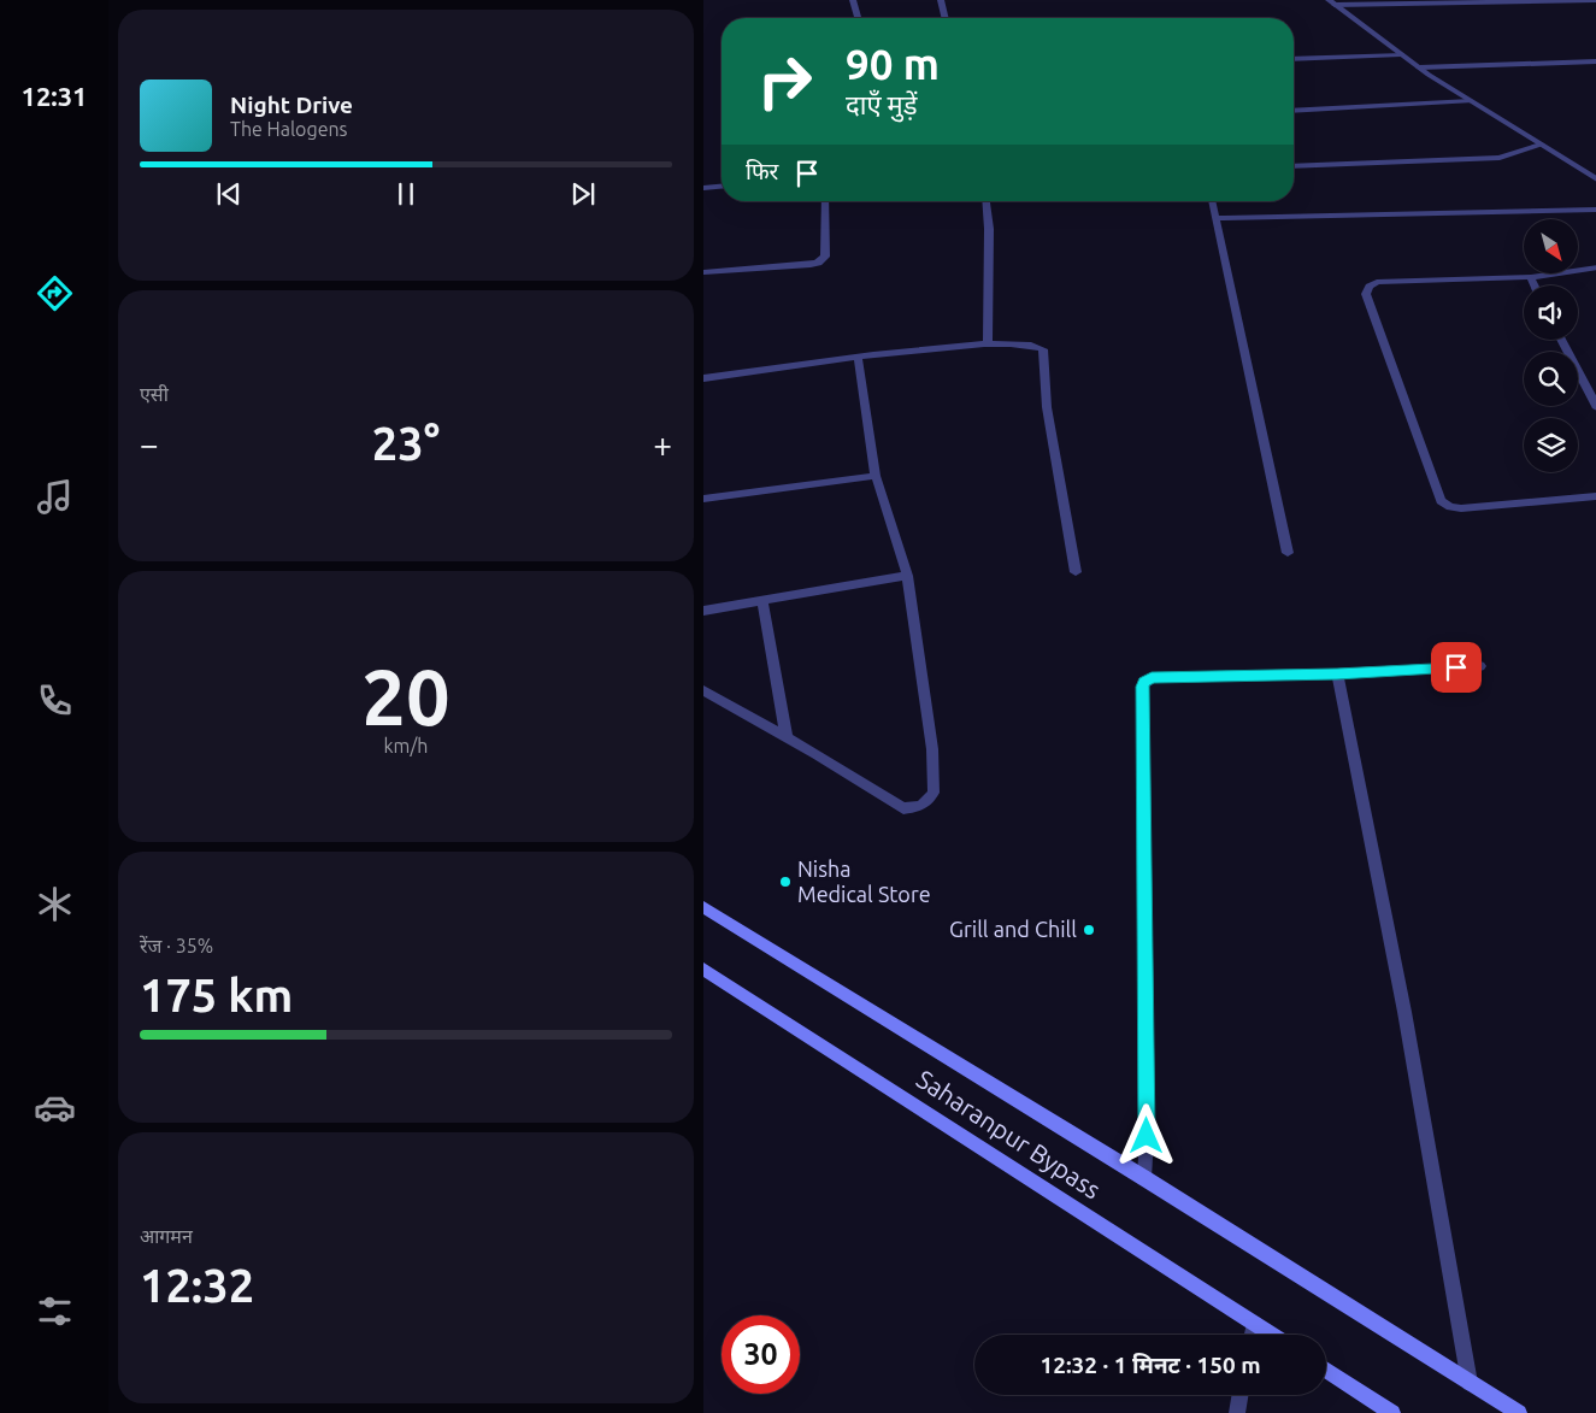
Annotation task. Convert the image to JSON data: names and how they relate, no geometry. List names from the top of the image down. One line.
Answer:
{"streets":{"main road":["Saharanpur Bypass"]},"places":["Nisha Medical Store","Grill and Chill"],"north":"bottom right","page":{"tabs":"12:31","turn":["90 m","दाएँ मुड़ें"],"song":["Night Drive","The Halogens"],"then":"फिर","tile":["एसी",["20","km/h"],["रेंज · 35%","175 km"],["आगमन","12:32"]],"heat":["−","23°","+"],"limit":"30","trip":"12:32 · 1 मिनट · 150 m"}}
